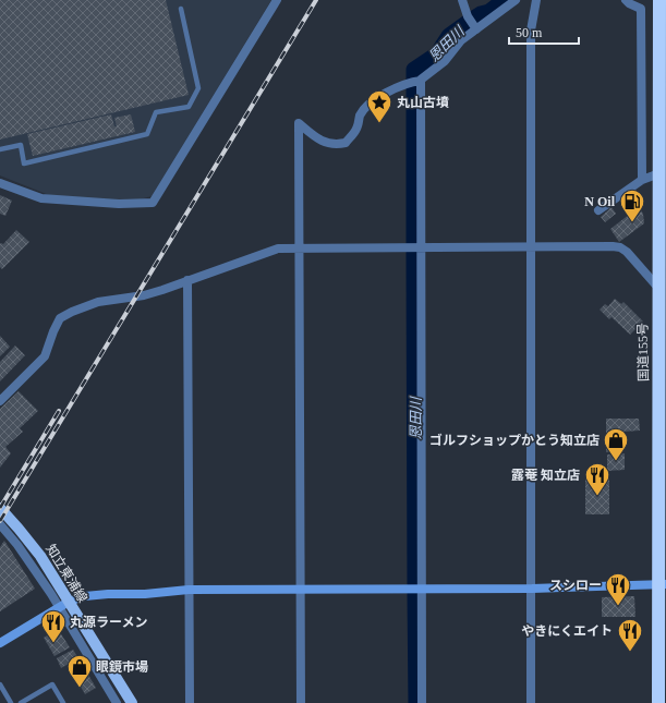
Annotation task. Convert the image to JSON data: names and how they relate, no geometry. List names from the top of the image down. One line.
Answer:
{"streets":{"highway":["国道155号"],"main road":["知立東浦線"]},"water":["恩田川"],"places":{"place":["丸山古墳"],"fuel station":["N Oil"],"shop":["ゴルフショップかとう知立店","眼鏡市場"],"restaurant":["露菴 知立店","スシロー","丸源ラーメン","やきにくエイト"]},"scale_bar":"50 m"}
